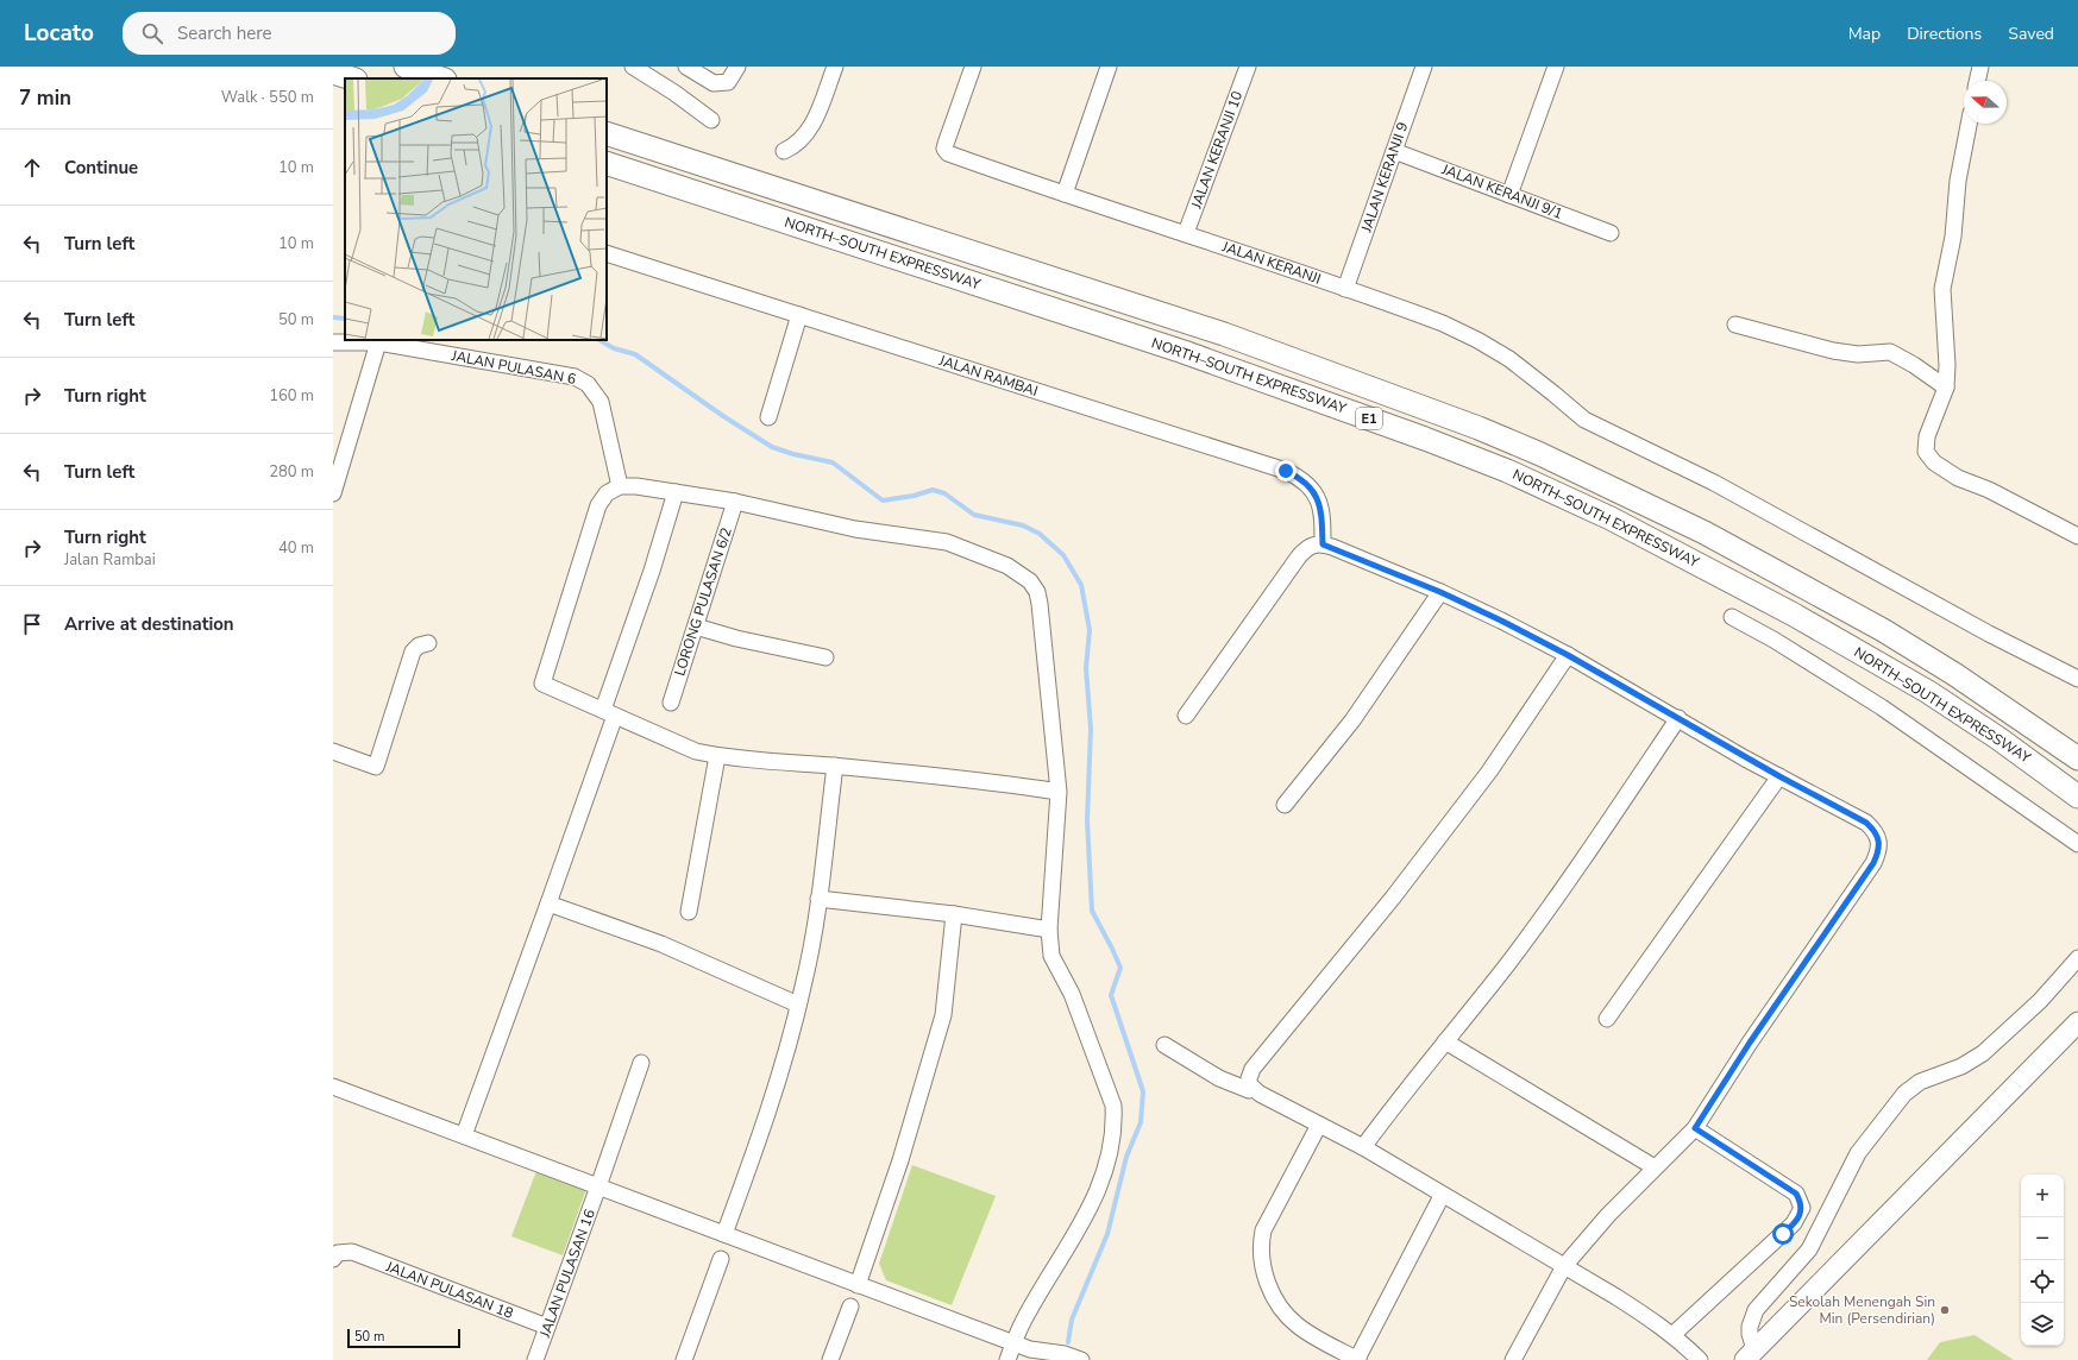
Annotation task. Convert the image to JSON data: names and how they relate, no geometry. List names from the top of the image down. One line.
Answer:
{"streets":{"highway":["NORTH–SOUTH EXPRESSWAY","E1"],"street":["JALAN KERANJI 10","JALAN KERANJI 9","JALAN KERANJI 9/1","JALAN KERANJI","JALAN PULASAN 6","JALAN RAMBAI","LORONG PULASAN 6/2","JALAN PULASAN 16","JALAN PULASAN 18"]},"crossings":[["JALAN KERANJI 10","JALAN KERANJI"],["JALAN KERANJI 9","JALAN KERANJI 9/1"],["JALAN KERANJI 9","JALAN KERANJI"],["JALAN PULASAN 16","JALAN PULASAN 18"]],"places":["Sekolah Menengah Sin Min (Persendirian)"],"scale_bar":"50 m","north":"left","page":{"header":"Locato","search":"Search here","nav":["Map","Directions","Saved"],"heading":["7 min","Walk · 550 m"],"list":[["Continue","10 m"],["Turn left","10 m"],["Turn left","50 m"],["Turn right","160 m"],["Turn left","280 m"],["Turn right","Jalan Rambai","40 m"],"Arrive at destination"],"map_buttons":["+","−"],"scale":"50 m"}}
